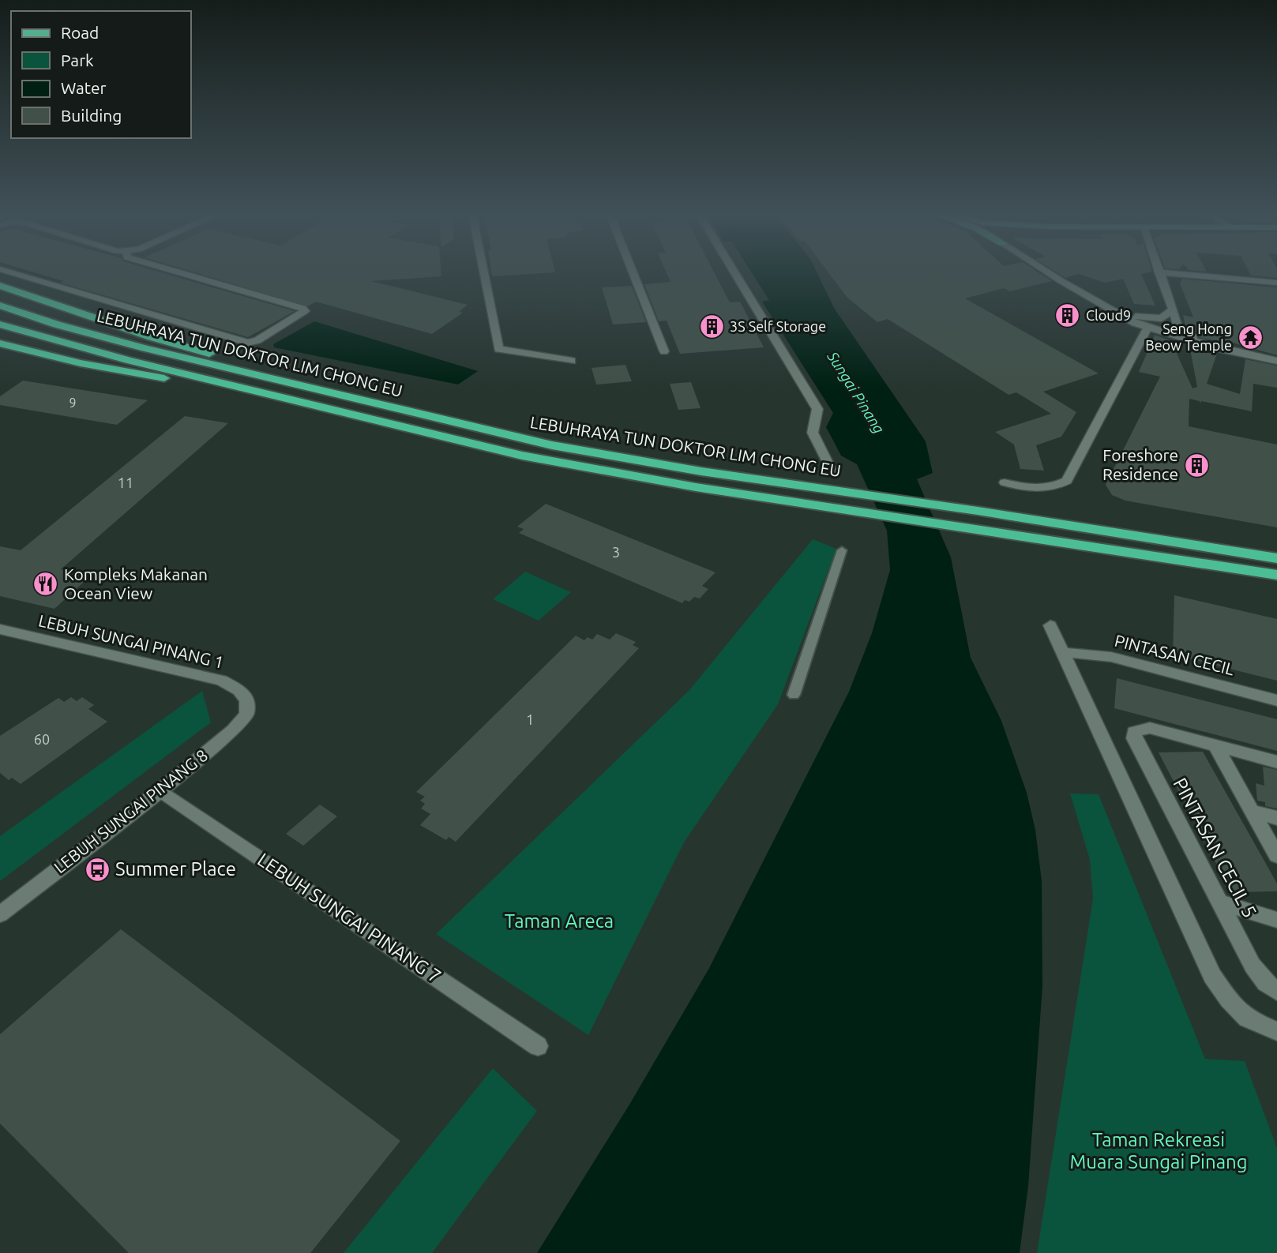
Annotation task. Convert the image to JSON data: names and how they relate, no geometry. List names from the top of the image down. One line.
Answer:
{"streets":{"highway":["LEBUHRAYA TUN DOKTOR LIM CHONG EU"],"street":["LEBUH SUNGAI PINANG 1","PINTASAN CECIL","LEBUH SUNGAI PINANG 8","PINTASAN CECIL 5","LEBUH SUNGAI PINANG 7"]},"crossings":[["LEBUH SUNGAI PINANG 1","LEBUH SUNGAI PINANG 8"],["LEBUH SUNGAI PINANG 8","LEBUH SUNGAI PINANG 7"]],"water":["Sungai Pinang"],"parks":["Taman Areca","Taman Rekreasi Muara Sungai Pinang"],"places":{"building":["Cloud9","3S Self Storage","Foreshore Residence"],"temple":["Seng Hong Beow Temple"],"restaurant":["Kompleks Makanan Ocean View"],"bus stop":["Summer Place"]},"house_numbers":["9","11","3","1","60"],"legend":["Road","Park","Water","Building"]}
